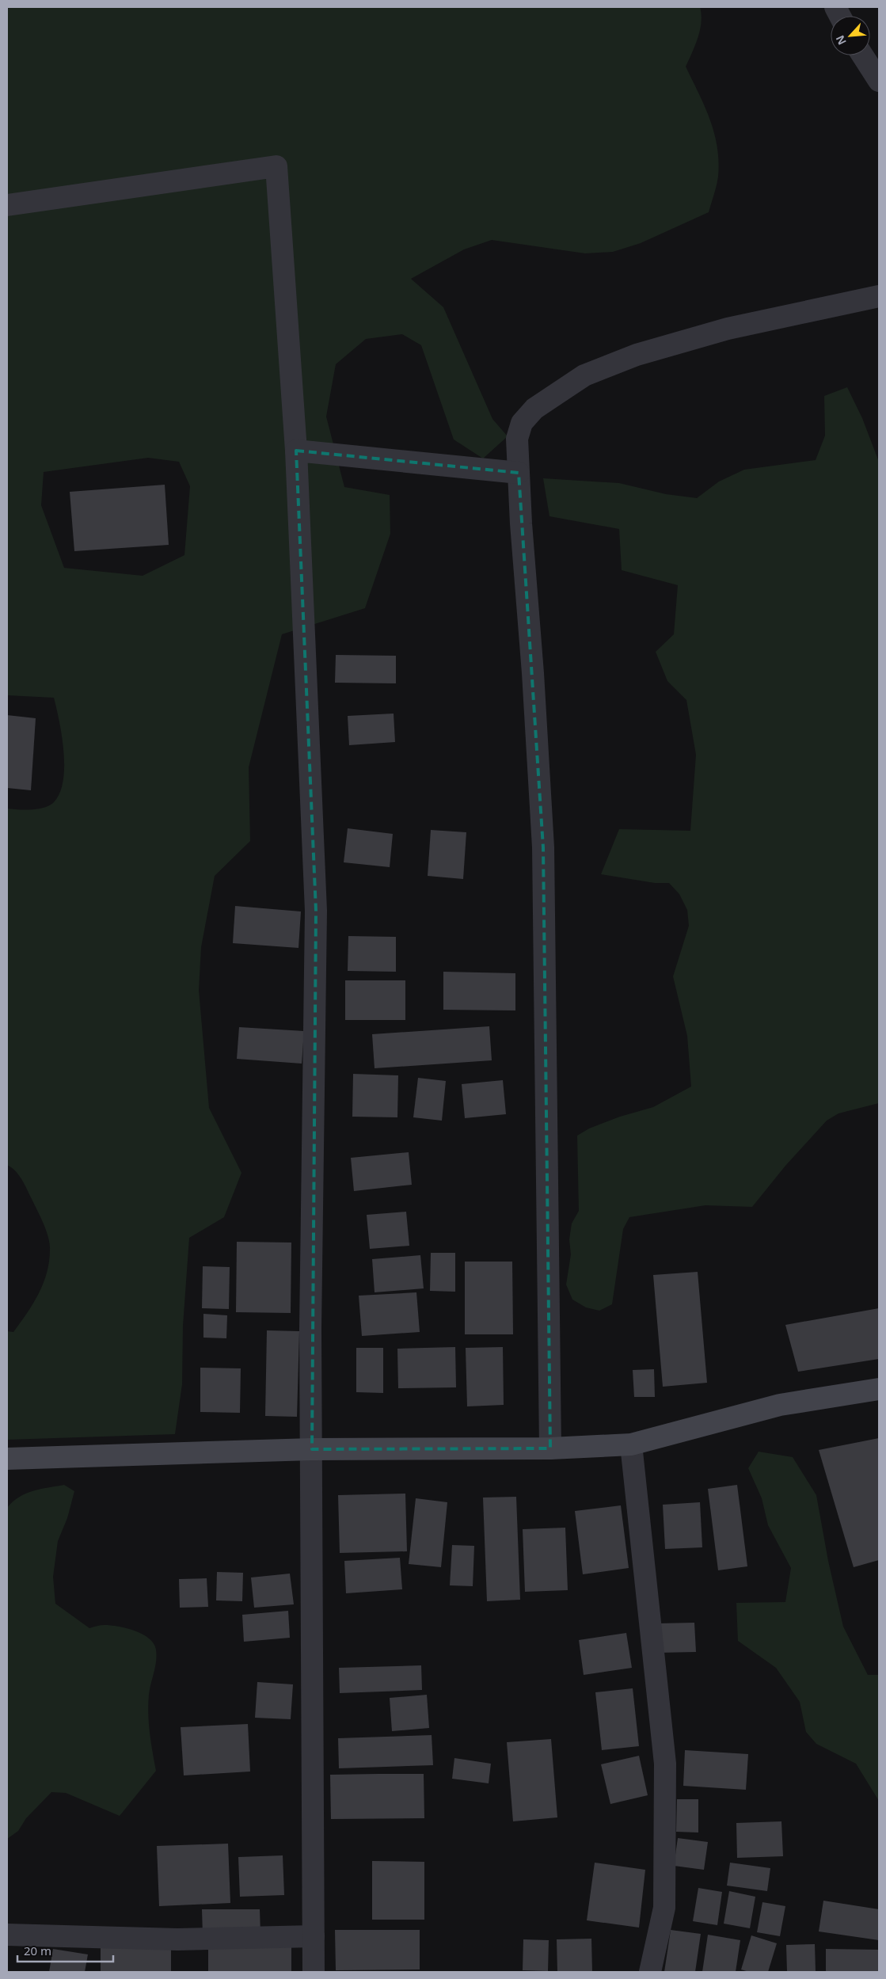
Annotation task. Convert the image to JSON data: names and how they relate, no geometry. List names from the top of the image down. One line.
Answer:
{"scale_bar":"20 m","north":"bottom left"}
